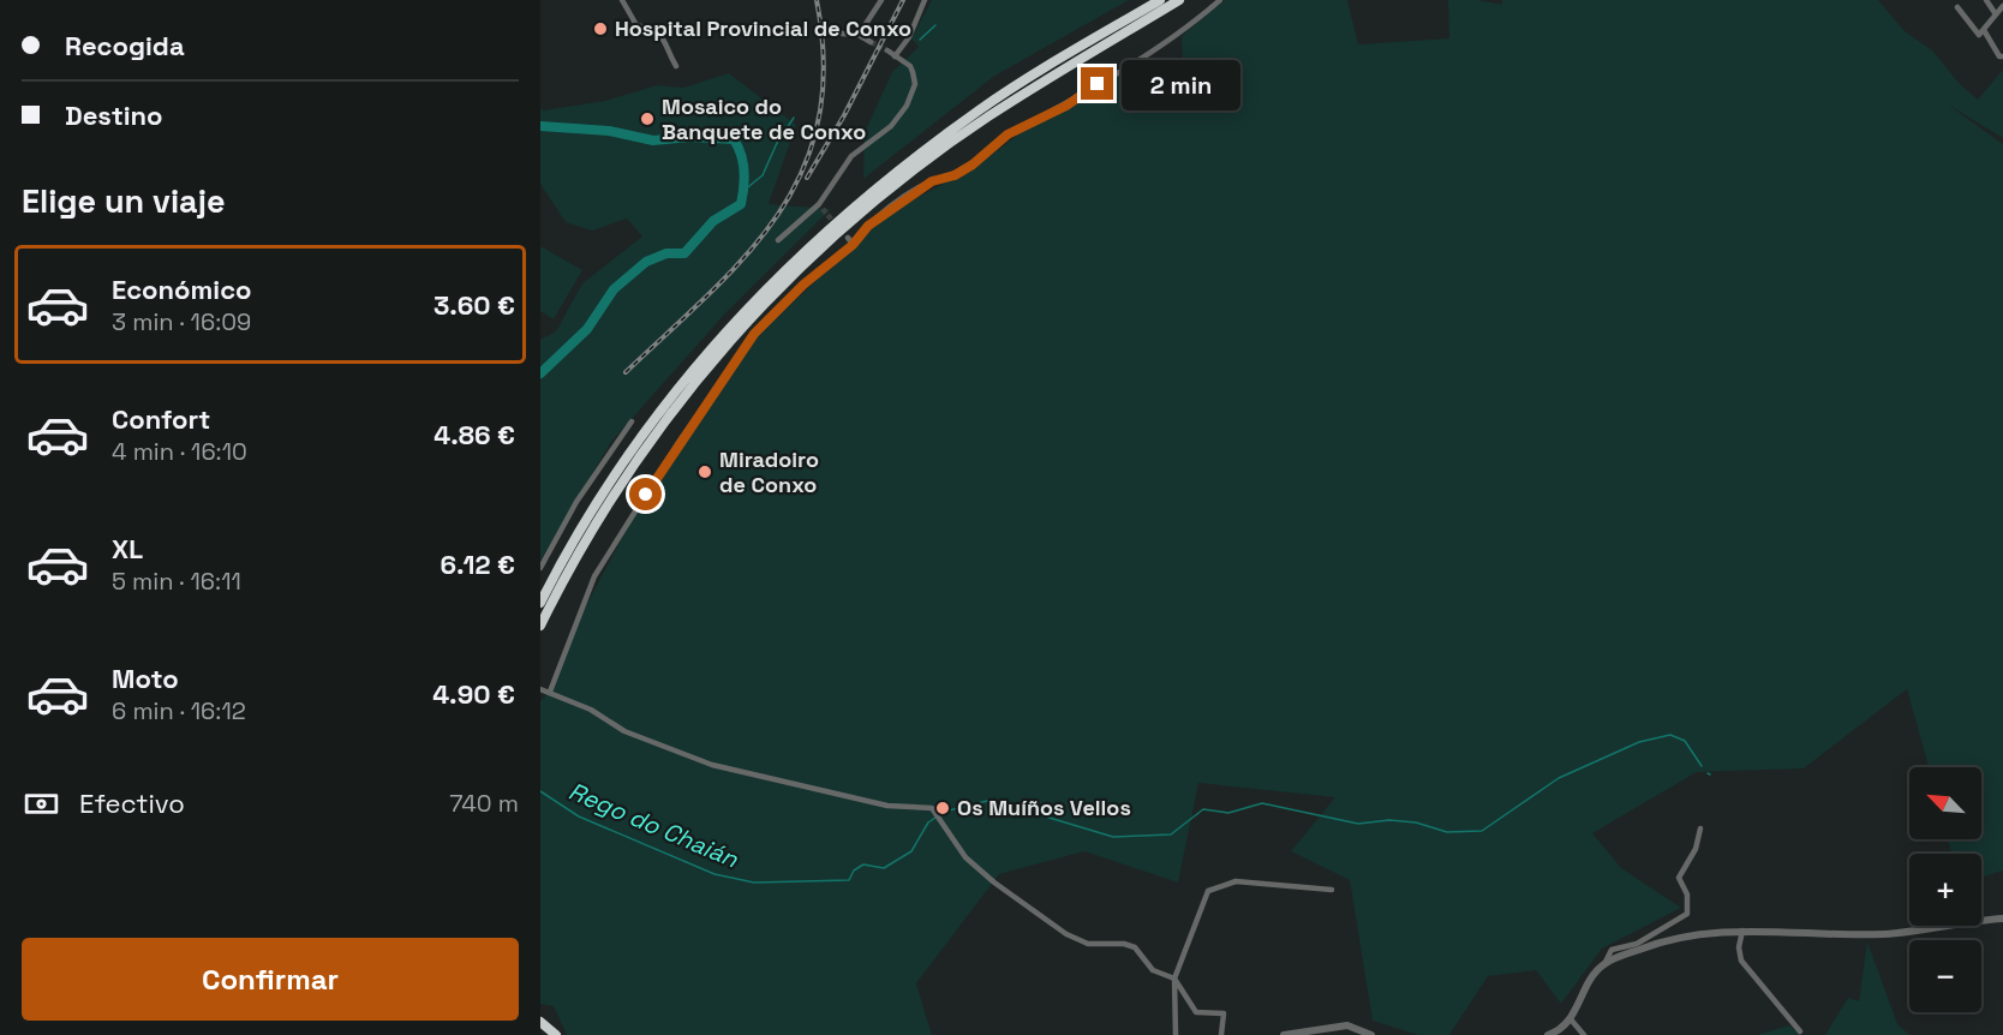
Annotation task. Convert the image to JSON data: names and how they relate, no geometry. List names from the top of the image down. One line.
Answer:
{"water":["Rego do Chaián"],"places":["Hospital Provincial de Conxo","Mosaico do Banquete de Conxo","Miradoiro de Conxo","Os Muíños Vellos"],"north":"top left","page":{"banner":["Recogida","Destino"],"bubble":"2 min","heading":"Elige un viaje","list":[{"name":"Económico","note":"3 min · 16:09","value":"3.60 €"},{"name":"Confort","note":"4 min · 16:10","value":"4.86 €"},{"name":"XL","note":"5 min · 16:11","value":"6.12 €"},{"name":"Moto","note":"6 min · 16:12","value":"4.90 €"}],"pay":["Efectivo","740 m"],"map_buttons":["+","−"],"buttons":"Confirmar"}}
